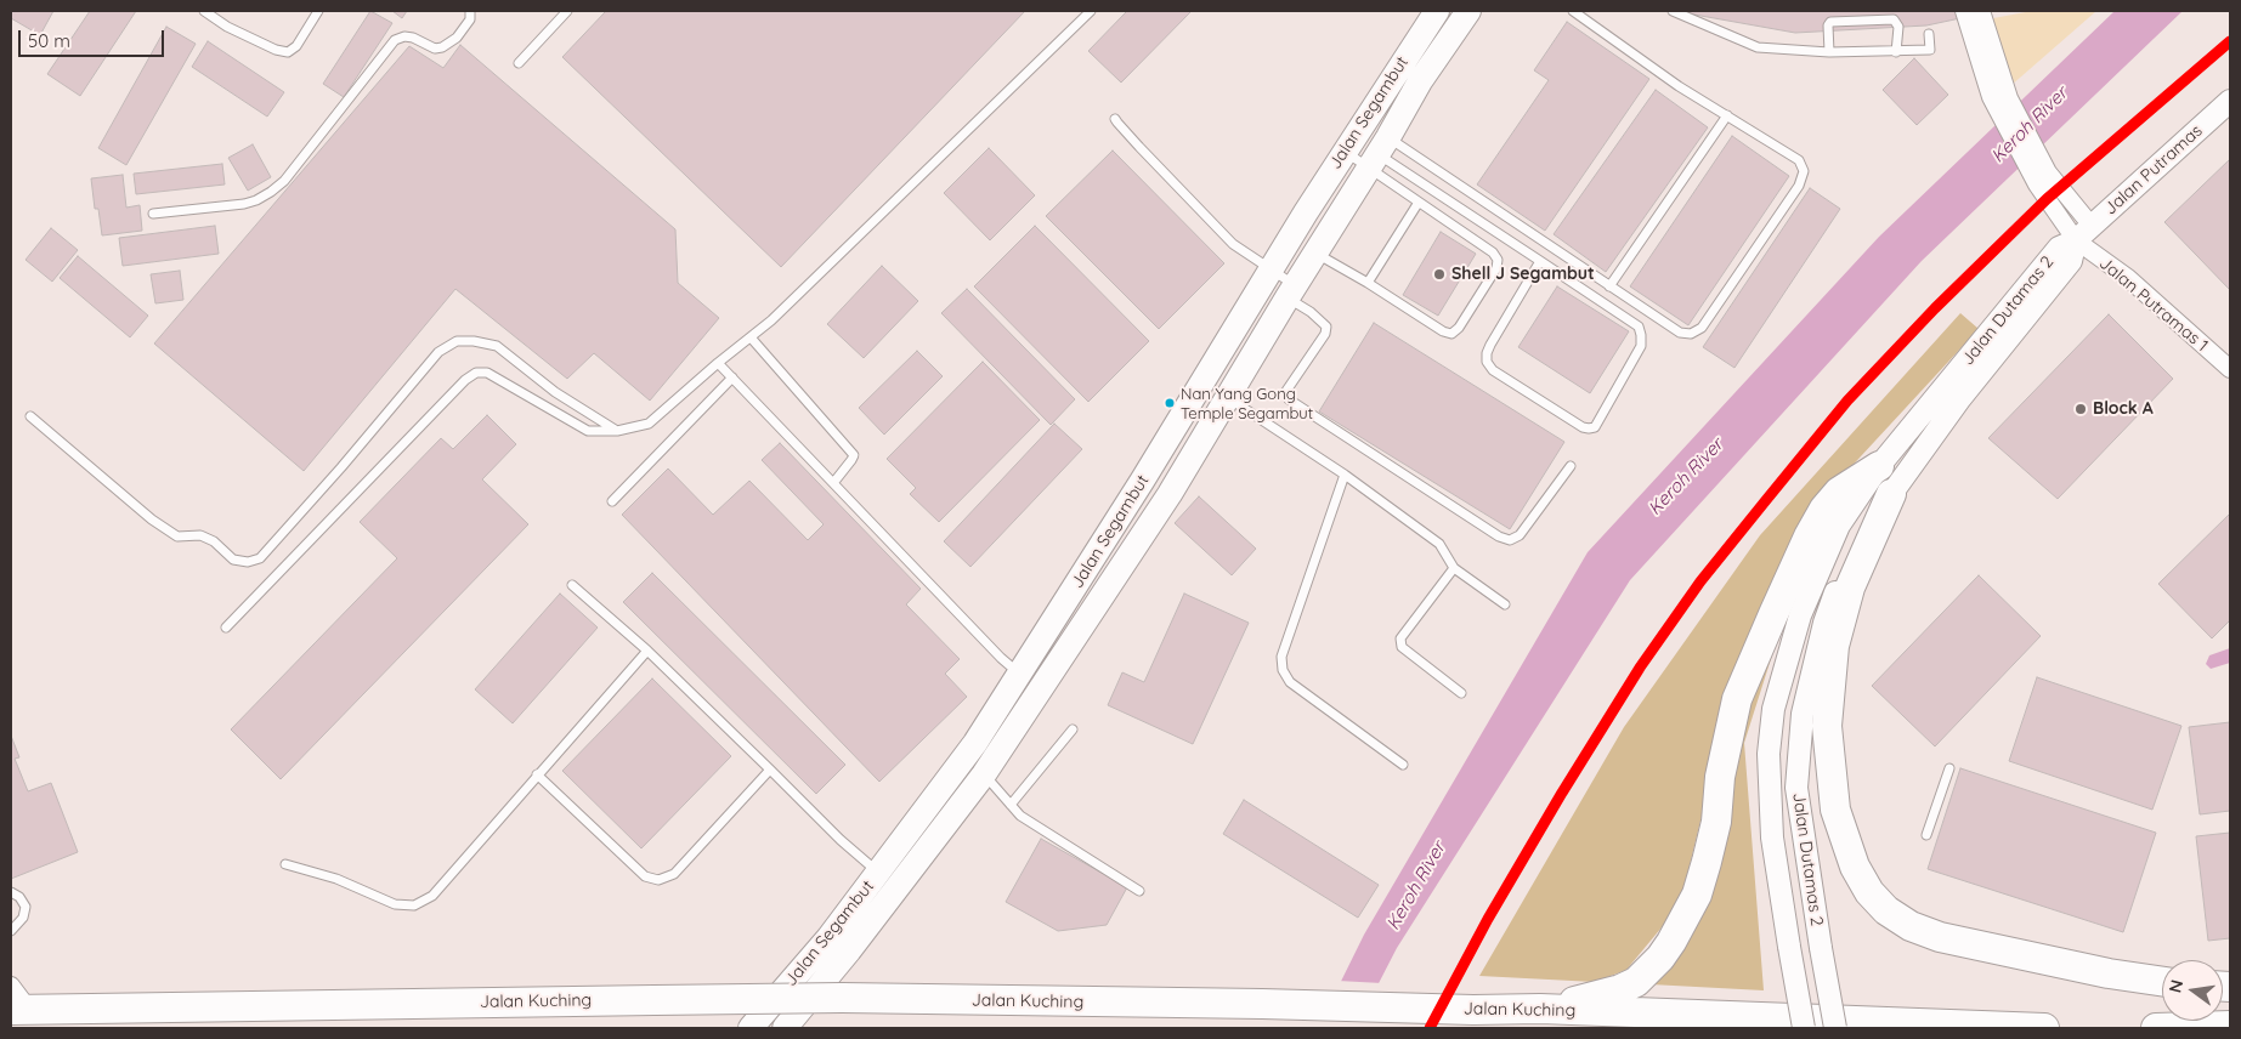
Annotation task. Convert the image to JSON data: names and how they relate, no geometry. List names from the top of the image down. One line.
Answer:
{"streets":{"highway":["Jalan Kuching"],"main road":["Jalan Segambut"],"street":["Jalan Putramas","Jalan Putramas 1","Jalan Dutamas 2"]},"crossings":[["Jalan Putramas","Jalan Putramas 1"],["Jalan Putramas","Jalan Dutamas 2"],["Jalan Putramas 1","Jalan Dutamas 2"]],"water":["Keroh River"],"places":["Shell J Segambut","Nan Yang Gong Temple Segambut","Block A"],"scale_bar":"50 m","north":"left"}
